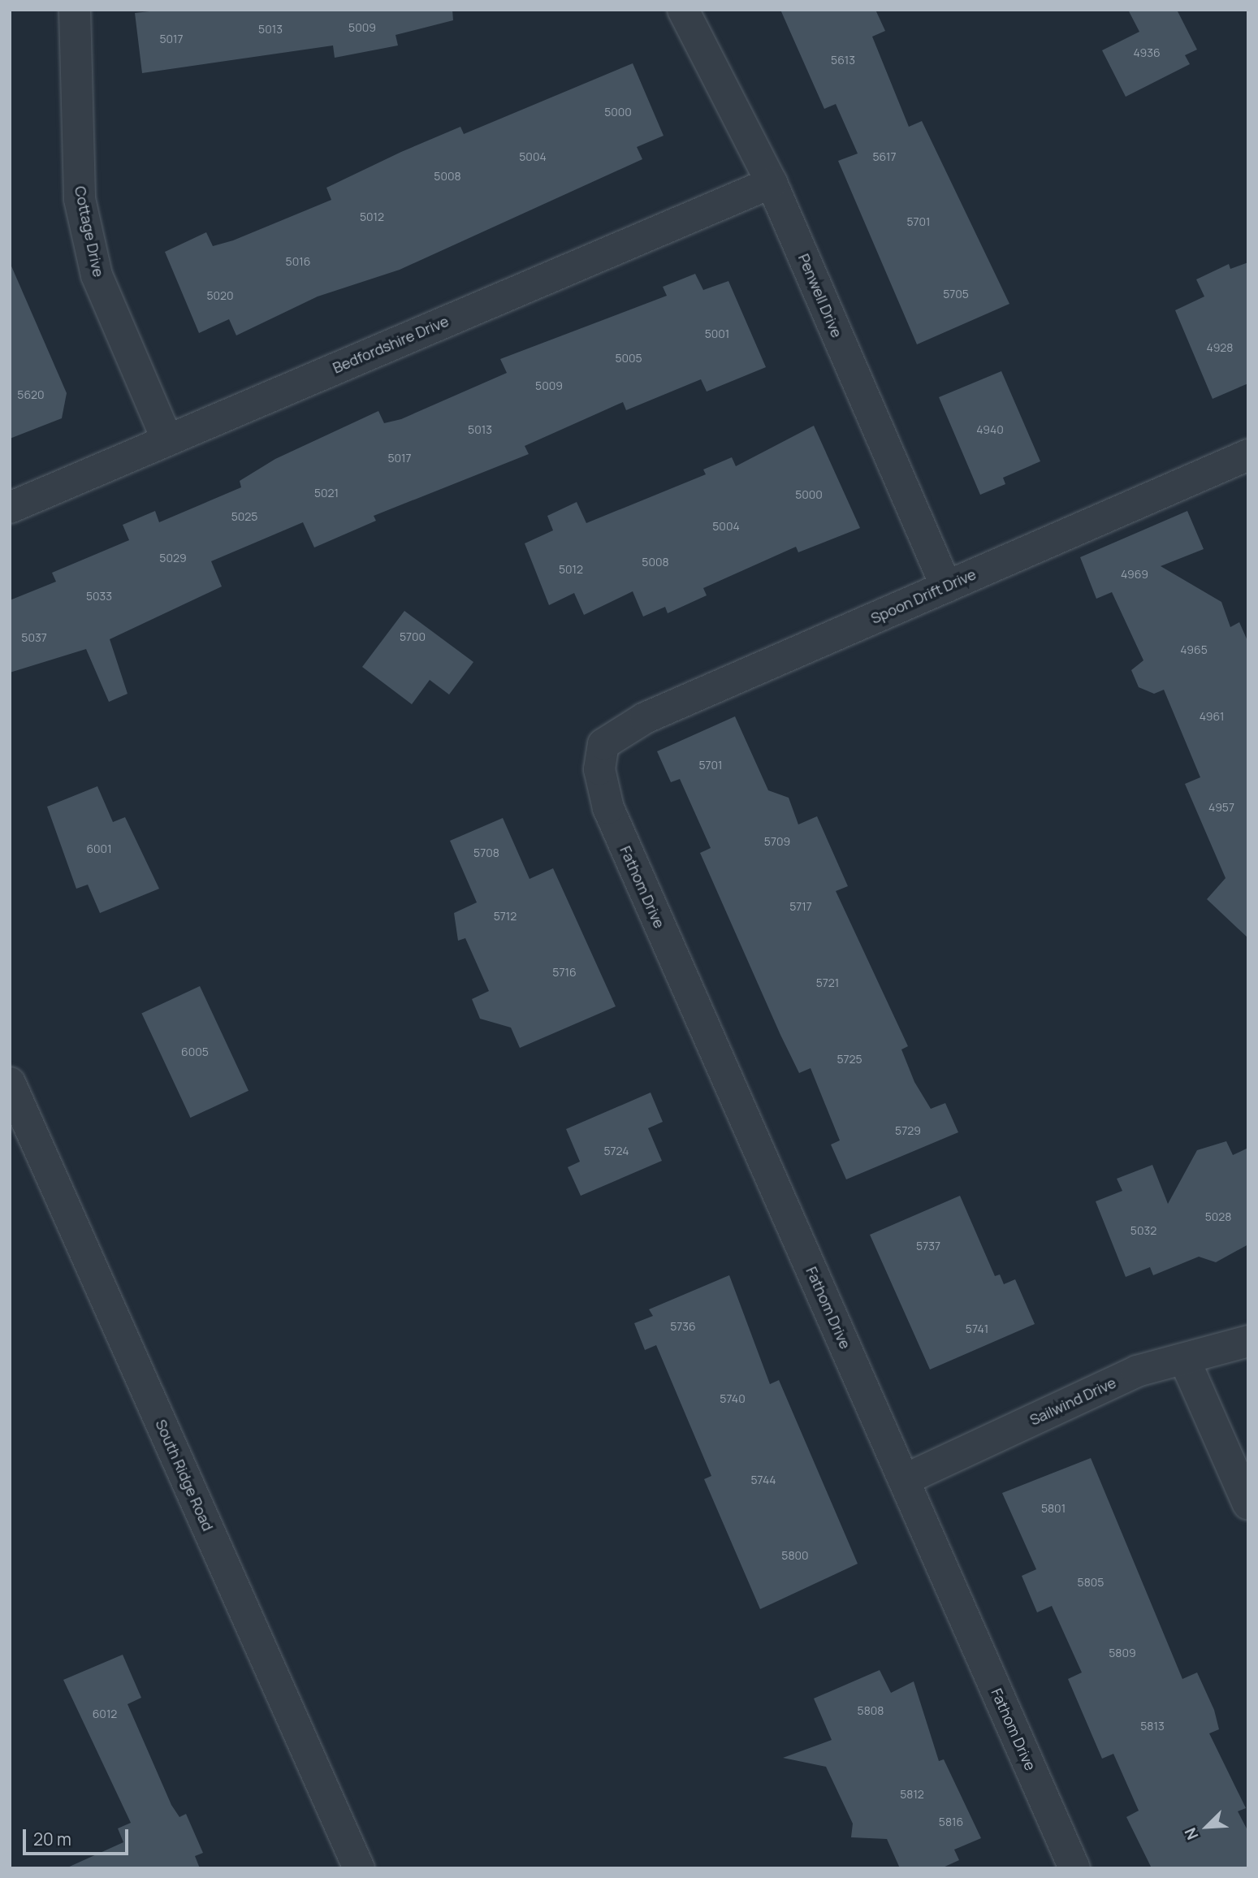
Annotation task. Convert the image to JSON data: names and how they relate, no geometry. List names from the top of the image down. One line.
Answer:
{"streets":{"street":["Cottage Drive","Penwell Drive","Bedfordshire Drive","Spoon Drift Drive","Fathom Drive","Sailwind Drive","South Ridge Road"]},"crossings":[["Cottage Drive","Bedfordshire Drive"],["Penwell Drive","Bedfordshire Drive"],["Penwell Drive","Spoon Drift Drive"],["Spoon Drift Drive","Fathom Drive"],["Fathom Drive","Sailwind Drive"]],"house_numbers":["5009","5013","5017","4936","5613","5000","5004","5617","5008","5012","5701","5016","5705","5020","5001","4928","5005","5009","5620","5013","4940","5017","5021","5000","5025","5004","5029","5008","5012","4969","5033","5700","5037","4965","4961","5701","4957","5709","6001","5708","5717","5712","5716","5721","6005","5725","5729","5724","5028","5032","5737","5736","5741","5740","5744","5801","5800","5805","5809","5808","6012","5813","5812","5816"],"scale_bar":"20 m","north":"bottom left"}
